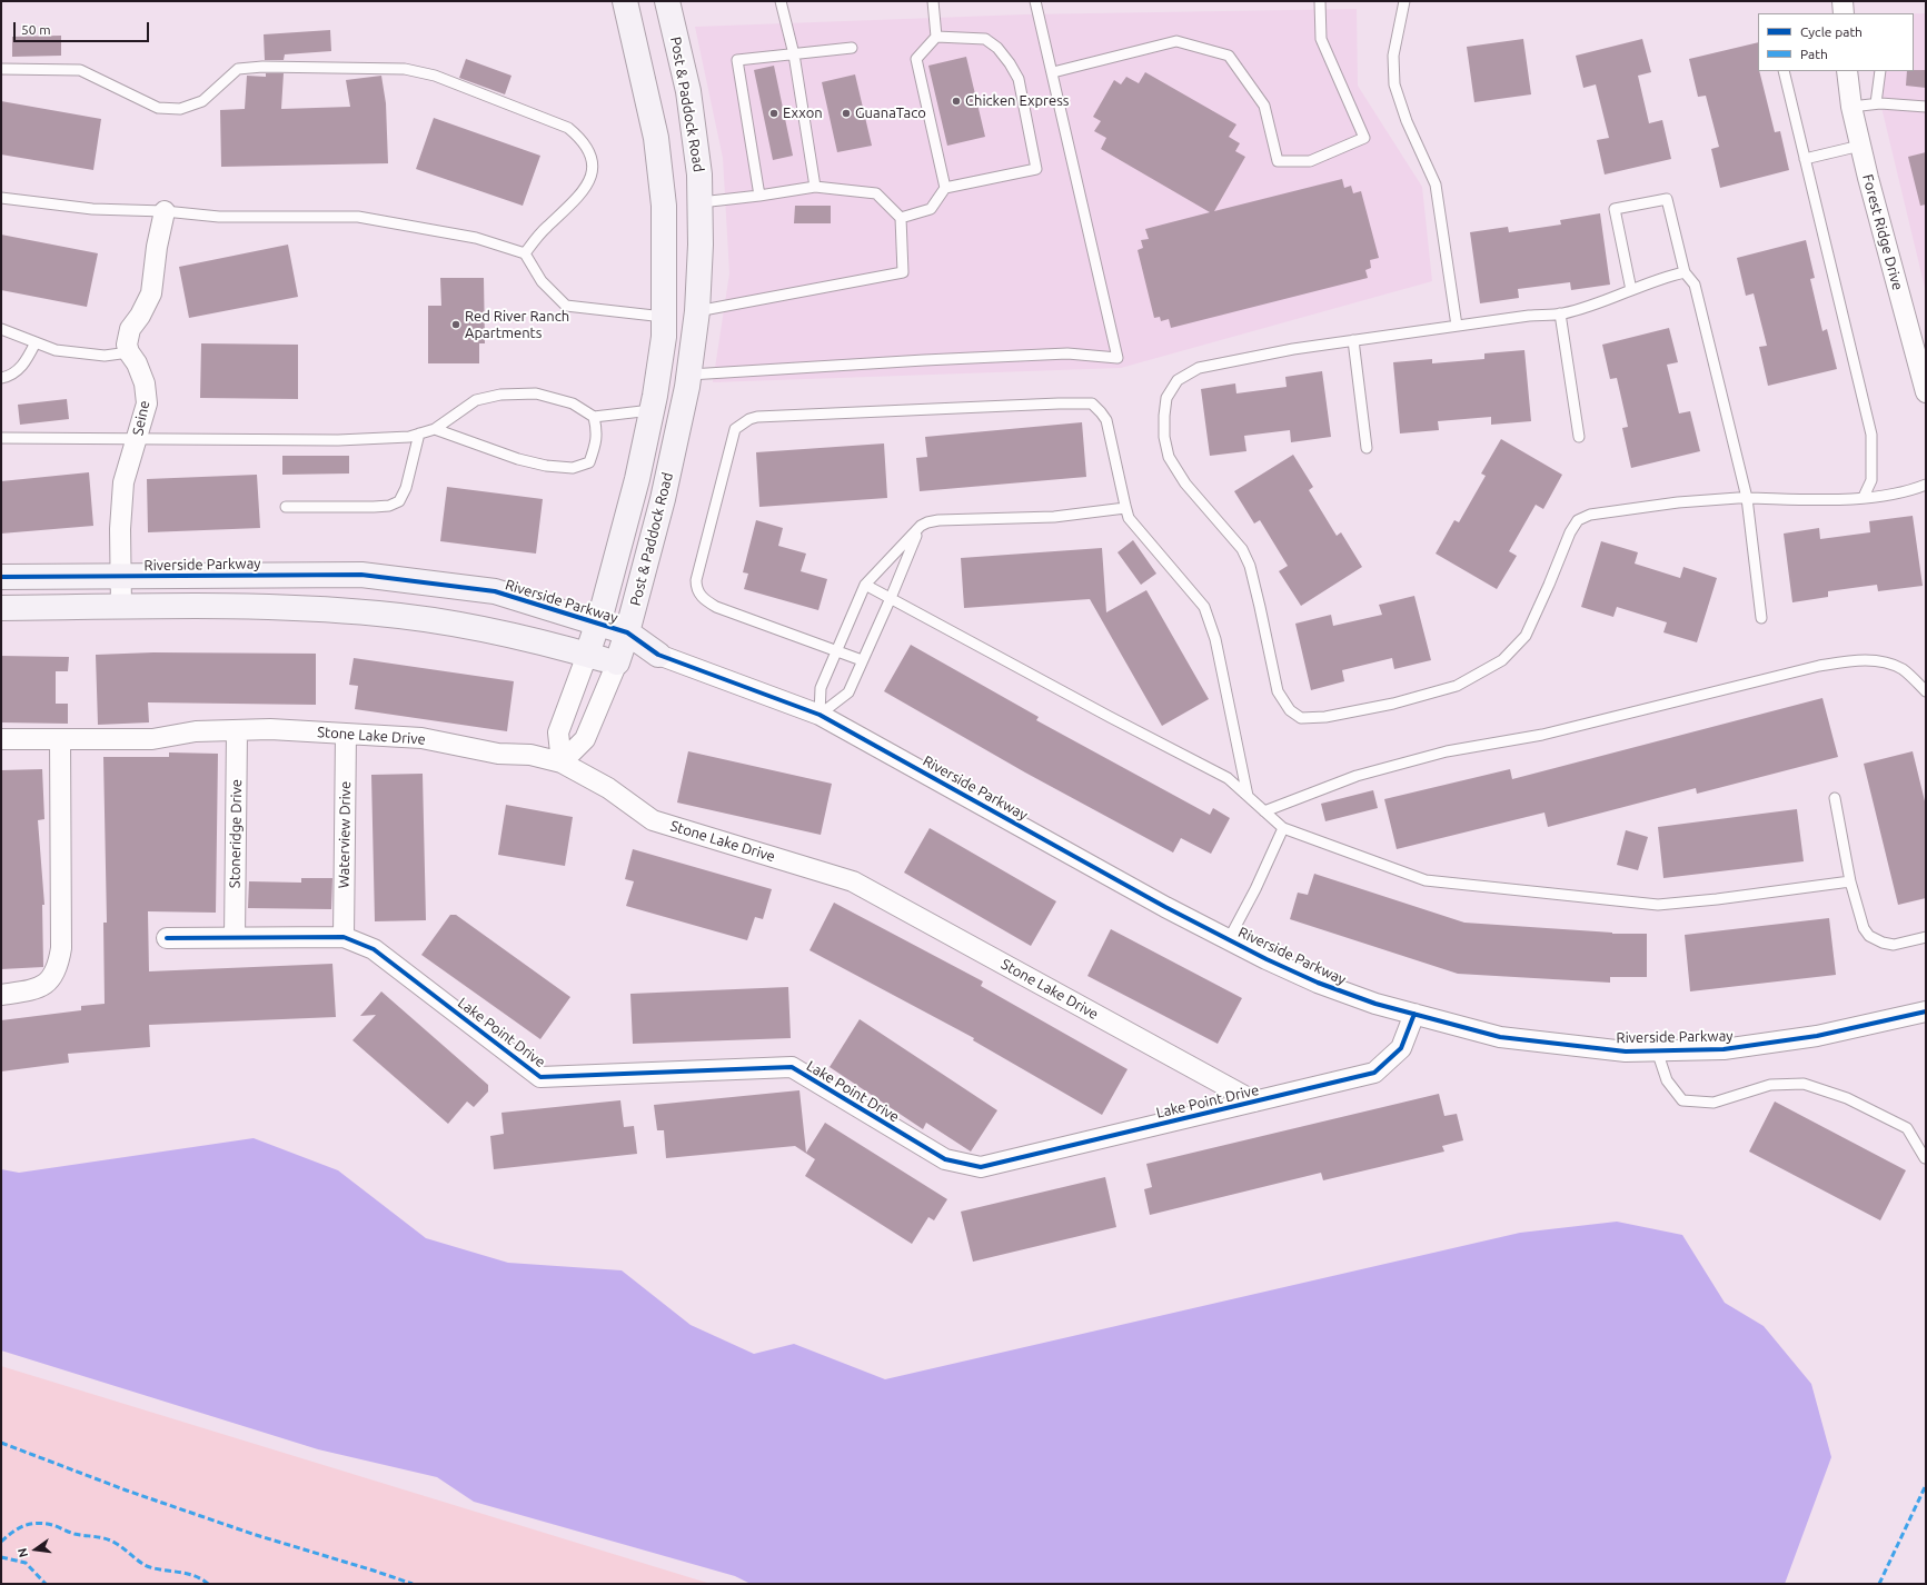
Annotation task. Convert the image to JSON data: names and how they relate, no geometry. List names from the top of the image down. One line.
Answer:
{"streets":{"street":["Post & Paddock Road","Forest Ridge Drive","Seine","Riverside Parkway","Stone Lake Drive","Stoneridge Drive","Waterview Drive","Lake Point Drive"]},"crossings":[["Post & Paddock Road","Riverside Parkway"],["Post & Paddock Road","Stone Lake Drive"],["Seine","Riverside Parkway"],["Riverside Parkway","Lake Point Drive"],["Stone Lake Drive","Stoneridge Drive"],["Stone Lake Drive","Waterview Drive"],["Stone Lake Drive","Lake Point Drive"],["Stoneridge Drive","Lake Point Drive"],["Waterview Drive","Lake Point Drive"]],"places":["Chicken Express","Exxon","GuanaTaco","Red River Ranch Apartments"],"legend":["Cycle path","Path"],"scale_bar":"50 m","north":"left"}
